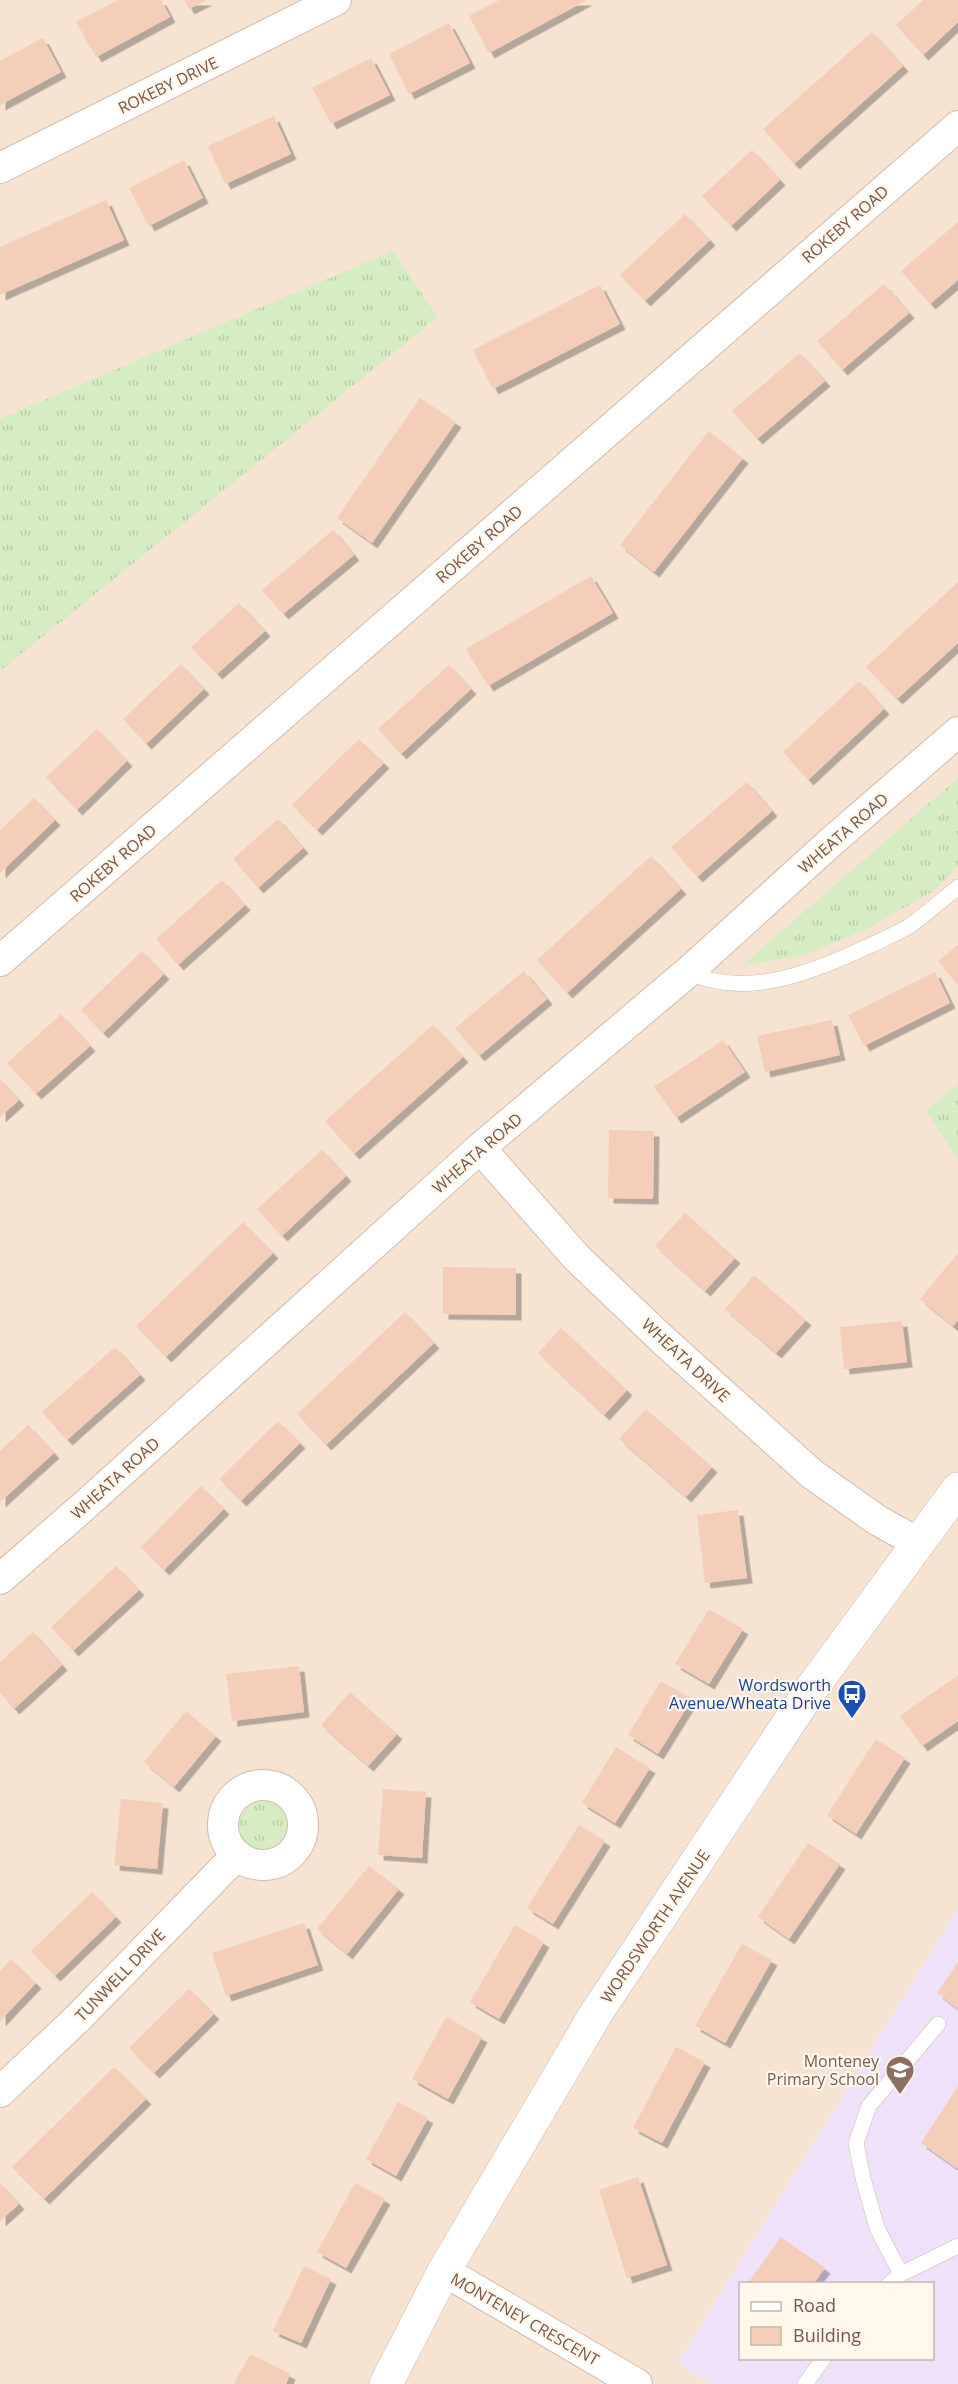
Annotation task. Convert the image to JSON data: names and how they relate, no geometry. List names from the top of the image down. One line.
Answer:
{"streets":{"street":["ROKEBY DRIVE","ROKEBY ROAD","WHEATA ROAD","WHEATA DRIVE","WORDSWORTH AVENUE","TUNWELL DRIVE","MONTENEY CRESCENT"]},"crossings":[["WHEATA ROAD","WHEATA DRIVE"],["WHEATA DRIVE","WORDSWORTH AVENUE"],["WORDSWORTH AVENUE","MONTENEY CRESCENT"]],"places":{"bus stop":["Wordsworth Avenue/Wheata Drive"],"school or university":["Monteney Primary School"]},"legend":["Road","Building"]}
